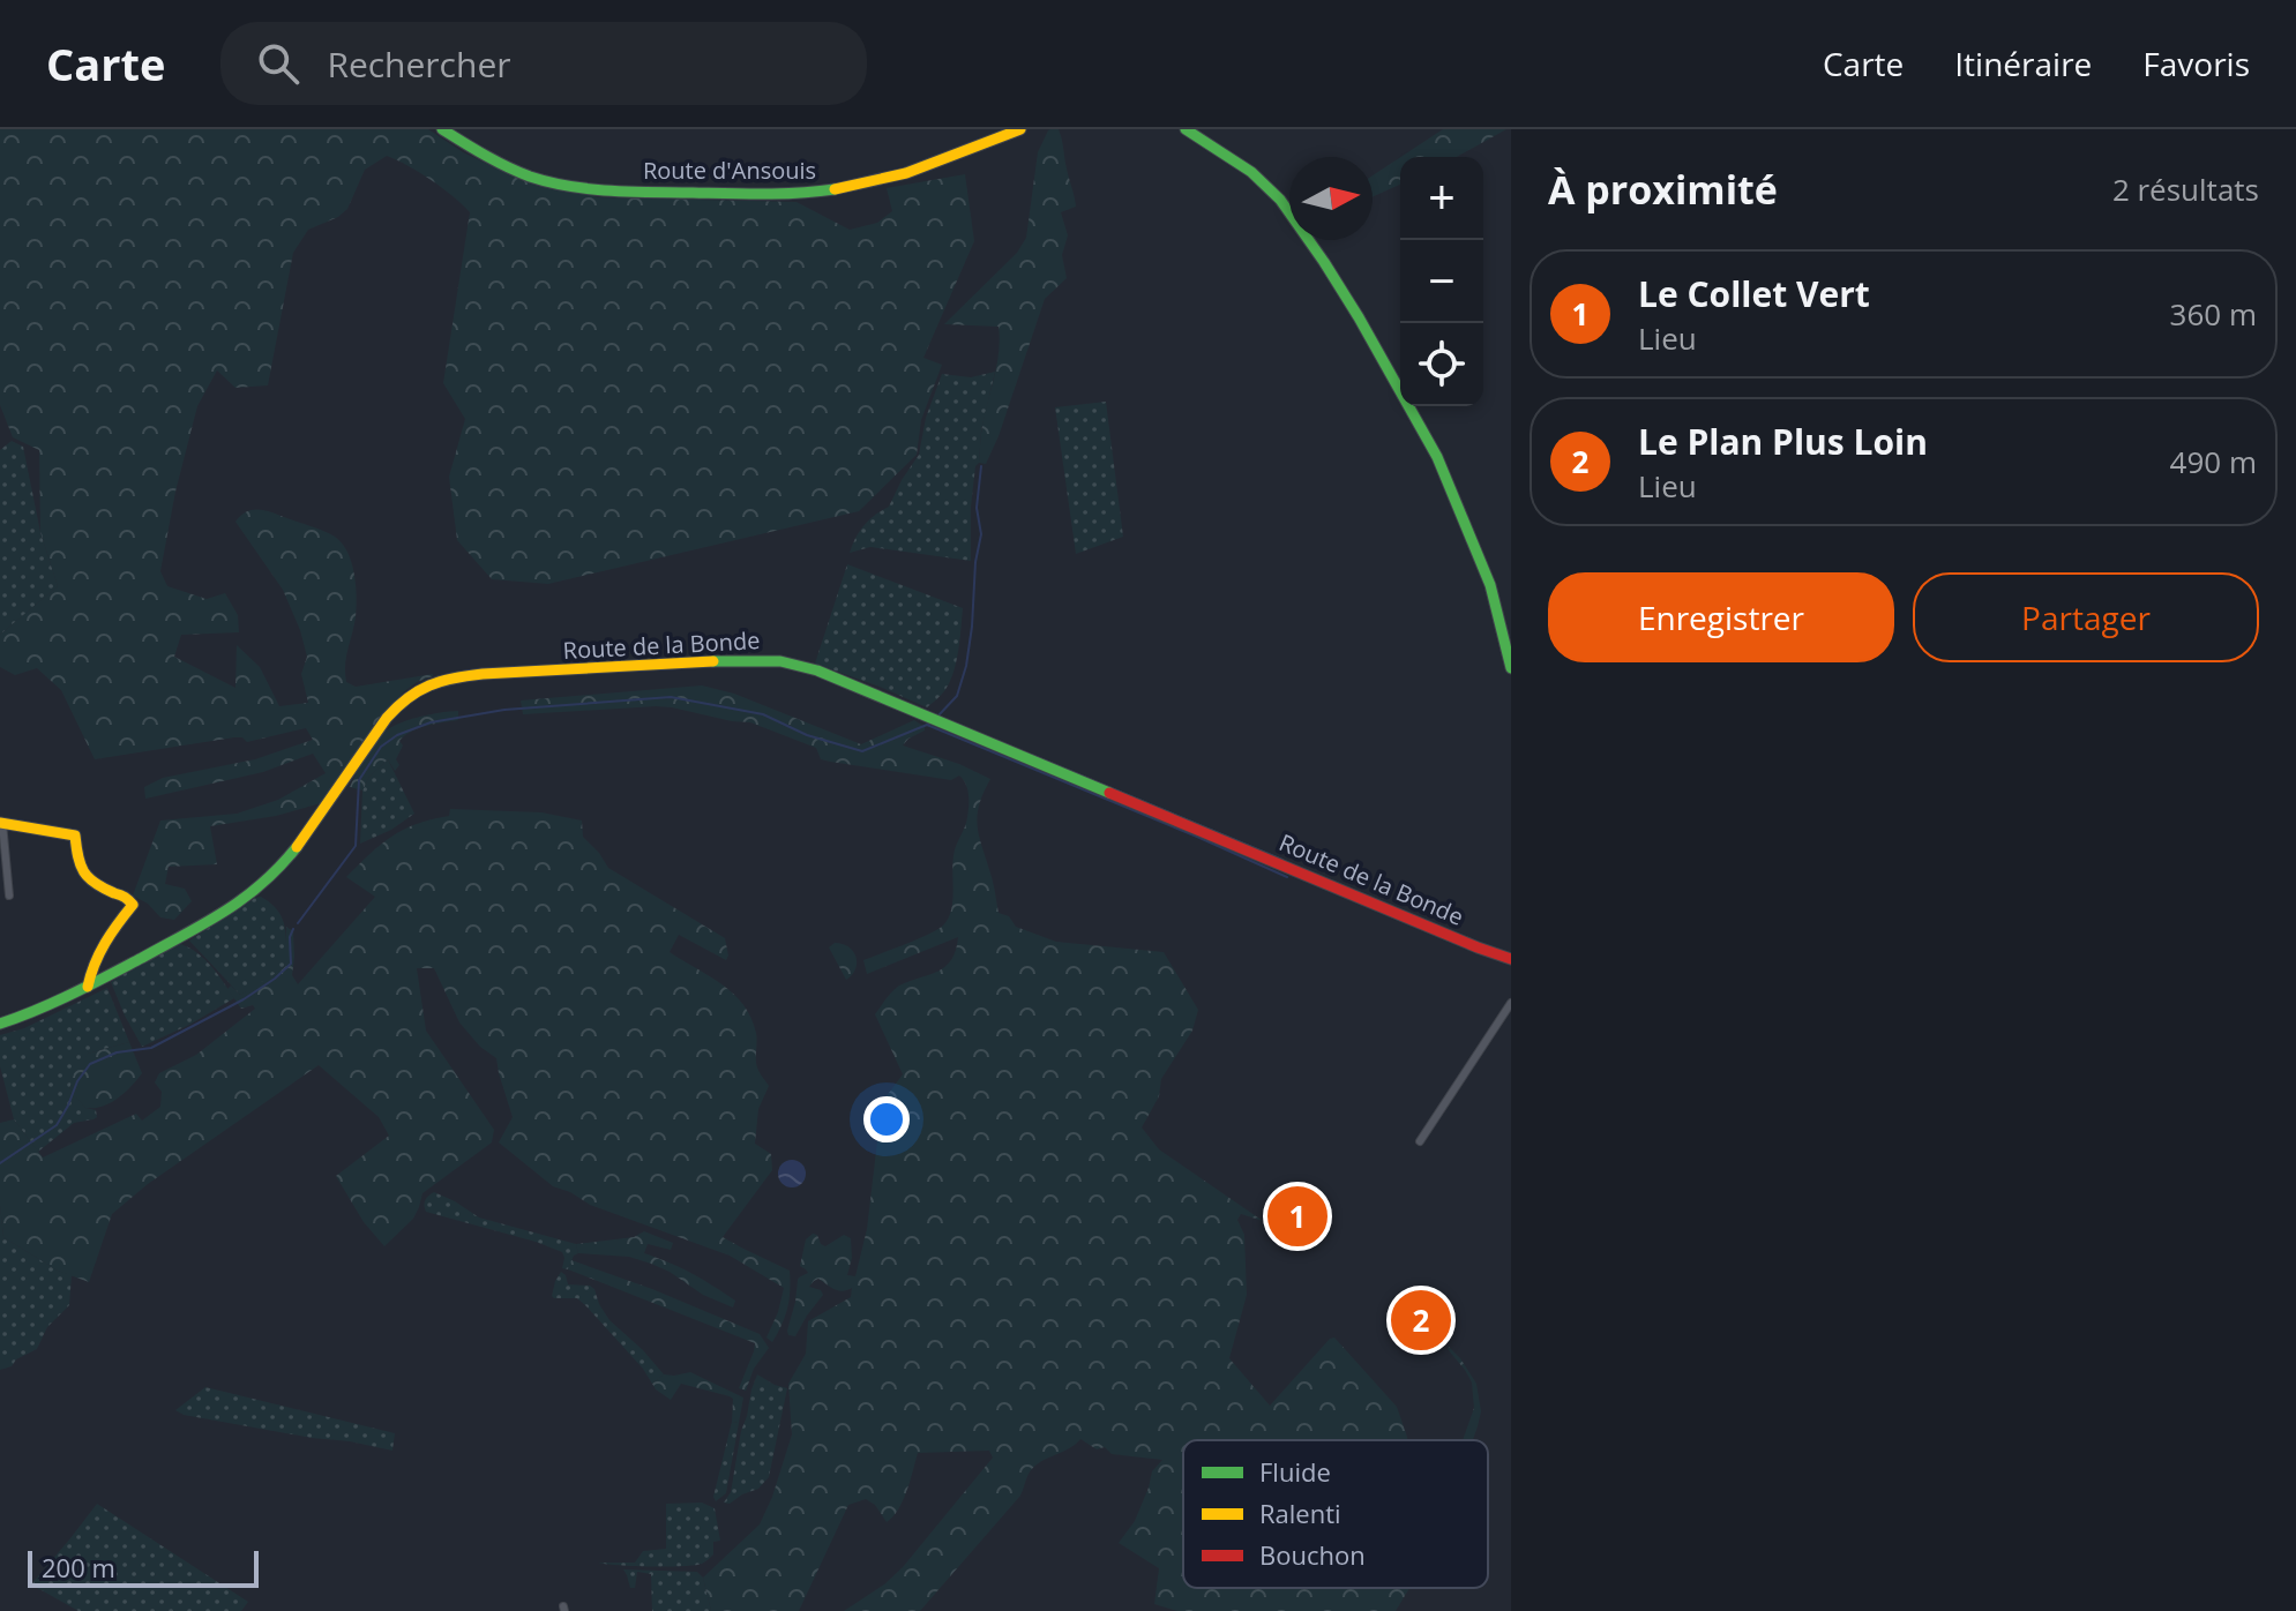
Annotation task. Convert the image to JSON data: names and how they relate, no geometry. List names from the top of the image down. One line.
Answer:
{"streets":{"main road":["Route d'Ansouis","Route de la Bonde"]},"legend":["Fluide","Ralenti","Bouchon"],"scale_bar":"200 m","north":"right","page":{"header":"Carte","search":"Rechercher","nav":["Carte","Itinéraire","Favoris"],"heading":["À proximité","2 résultats"],"map_buttons":["+","−"],"list":[{"mark":"1","name":"Le Collet Vert","note":"Lieu","value":"360 m"},{"mark":"2","name":"Le Plan Plus Loin","note":"Lieu","value":"490 m"}],"buttons":["Enregistrer","Partager"],"pins":["1","2"],"scale":"200 m"}}
